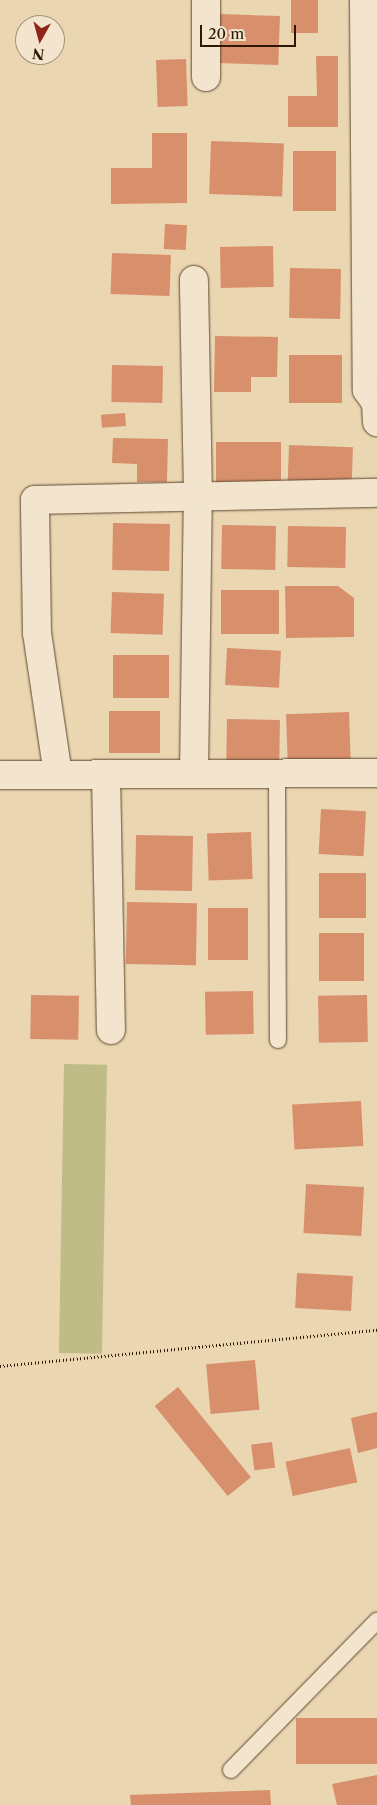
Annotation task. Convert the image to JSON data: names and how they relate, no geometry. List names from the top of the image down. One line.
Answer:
{"scale_bar":"20 m","north":"bottom"}
